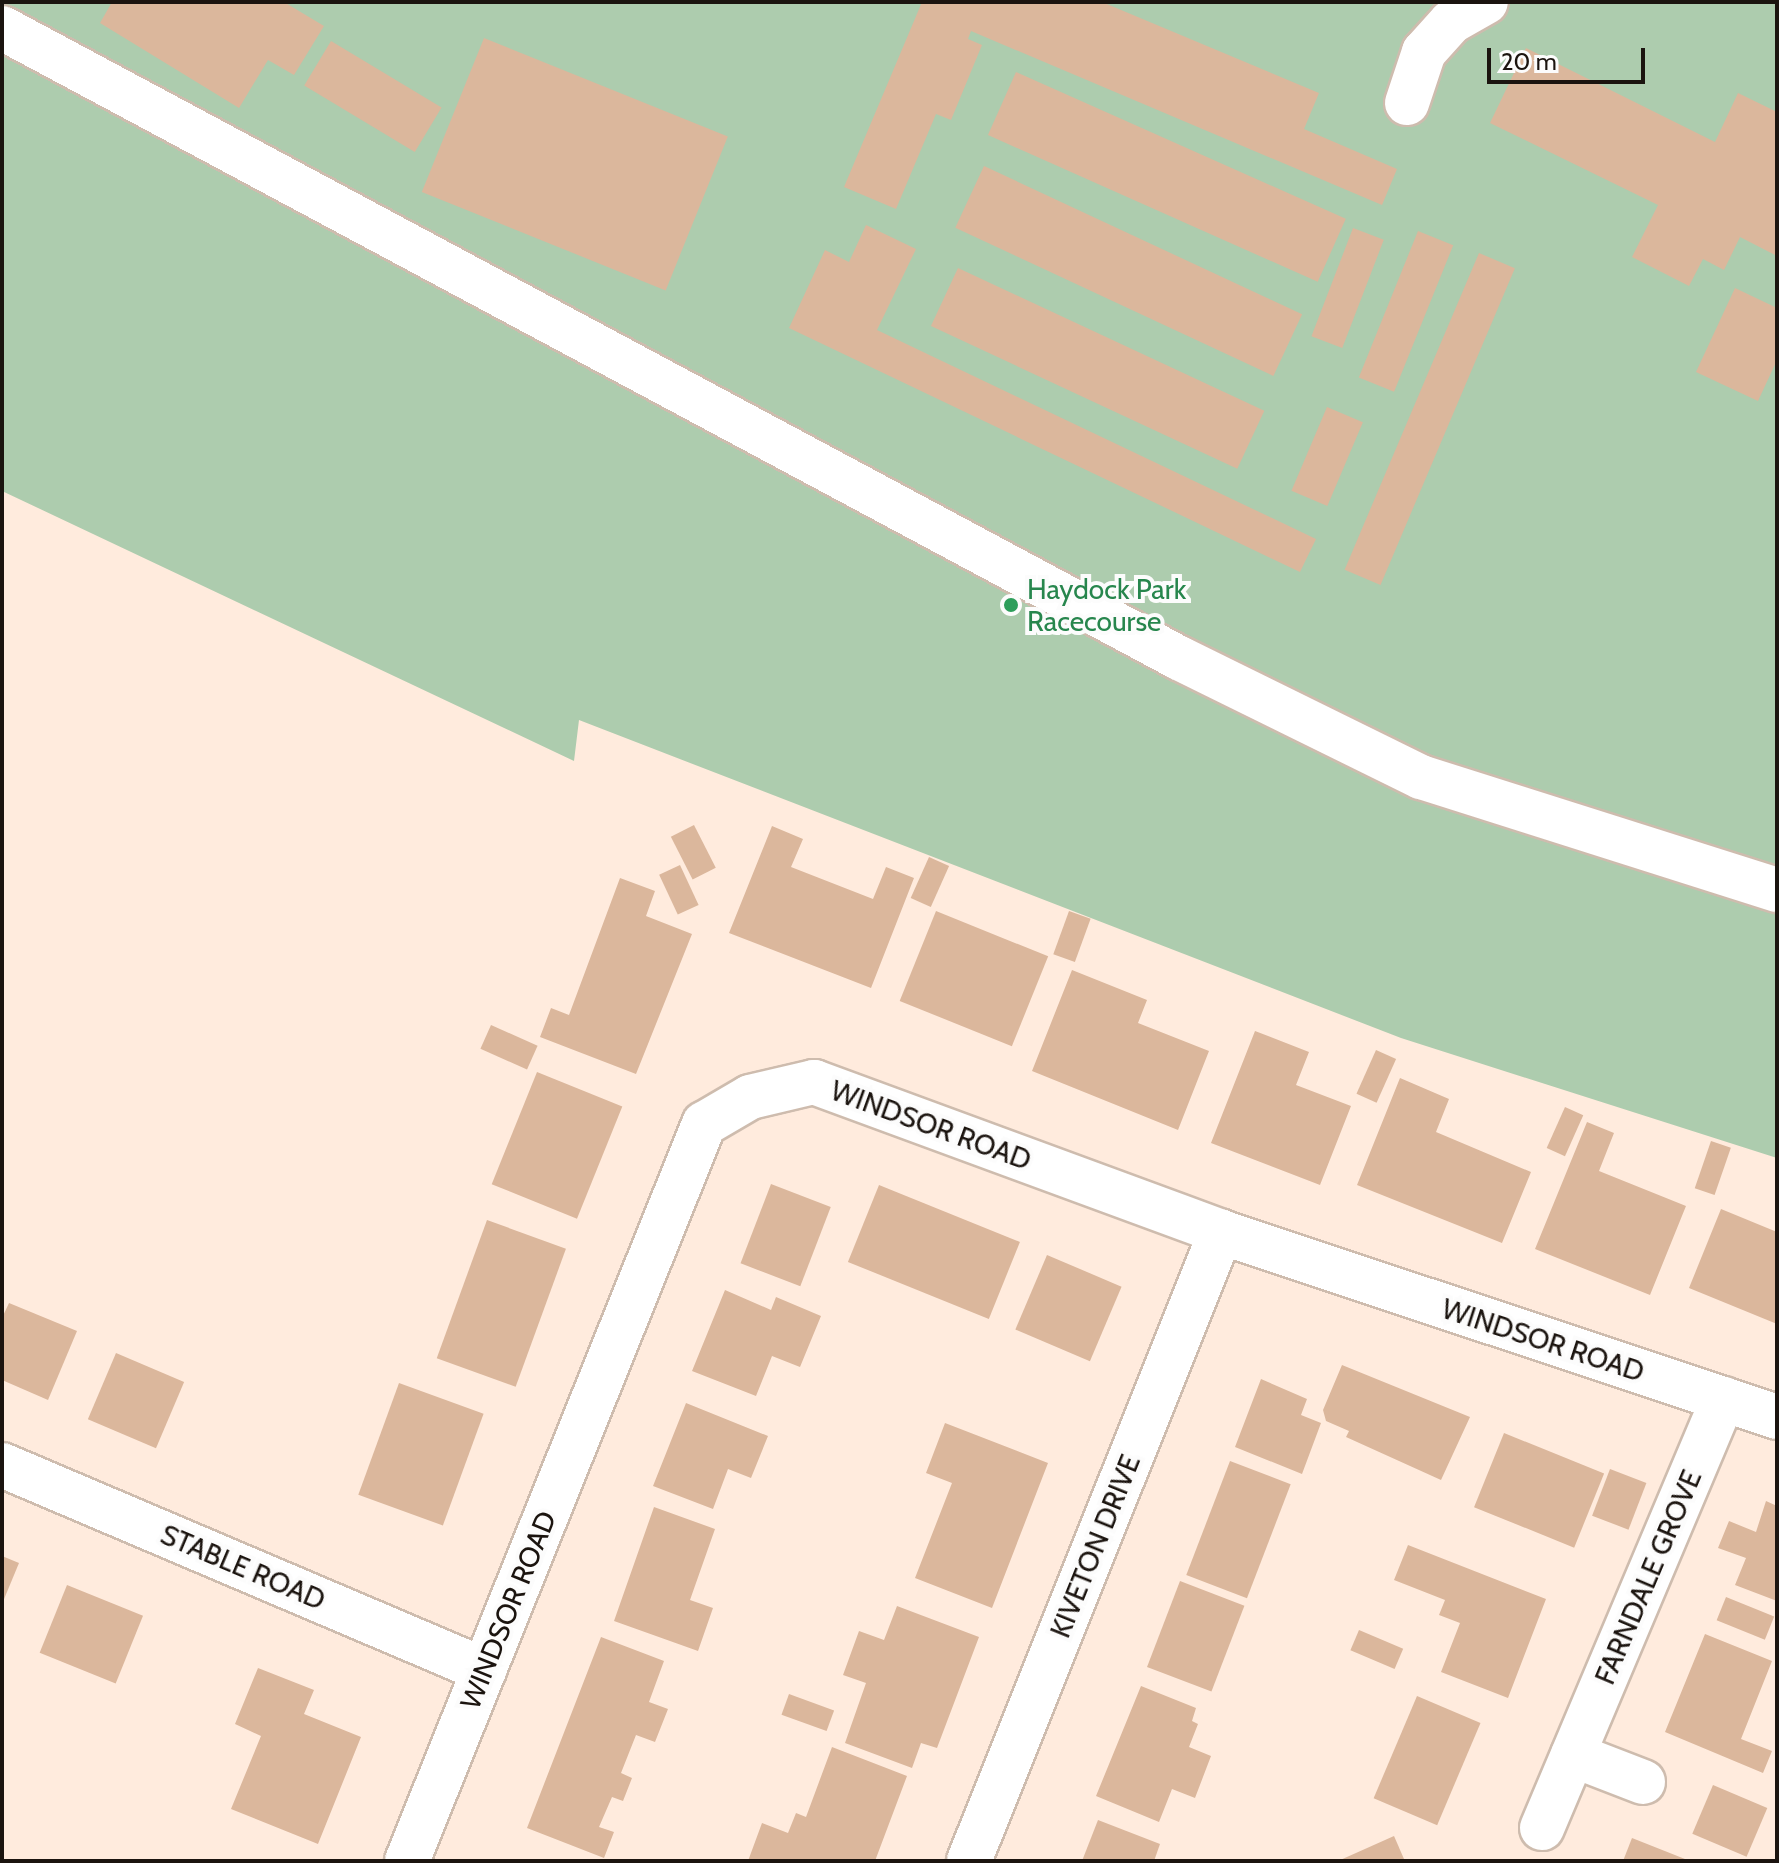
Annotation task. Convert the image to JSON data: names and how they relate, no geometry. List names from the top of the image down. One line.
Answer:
{"streets":{"street":["WINDSOR ROAD","KIVETON DRIVE","STABLE ROAD","FARNDALE GROVE"]},"crossings":[["WINDSOR ROAD","KIVETON DRIVE"],["WINDSOR ROAD","STABLE ROAD"],["WINDSOR ROAD","FARNDALE GROVE"]],"places":["Haydock Park Racecourse"],"scale_bar":"20 m"}
